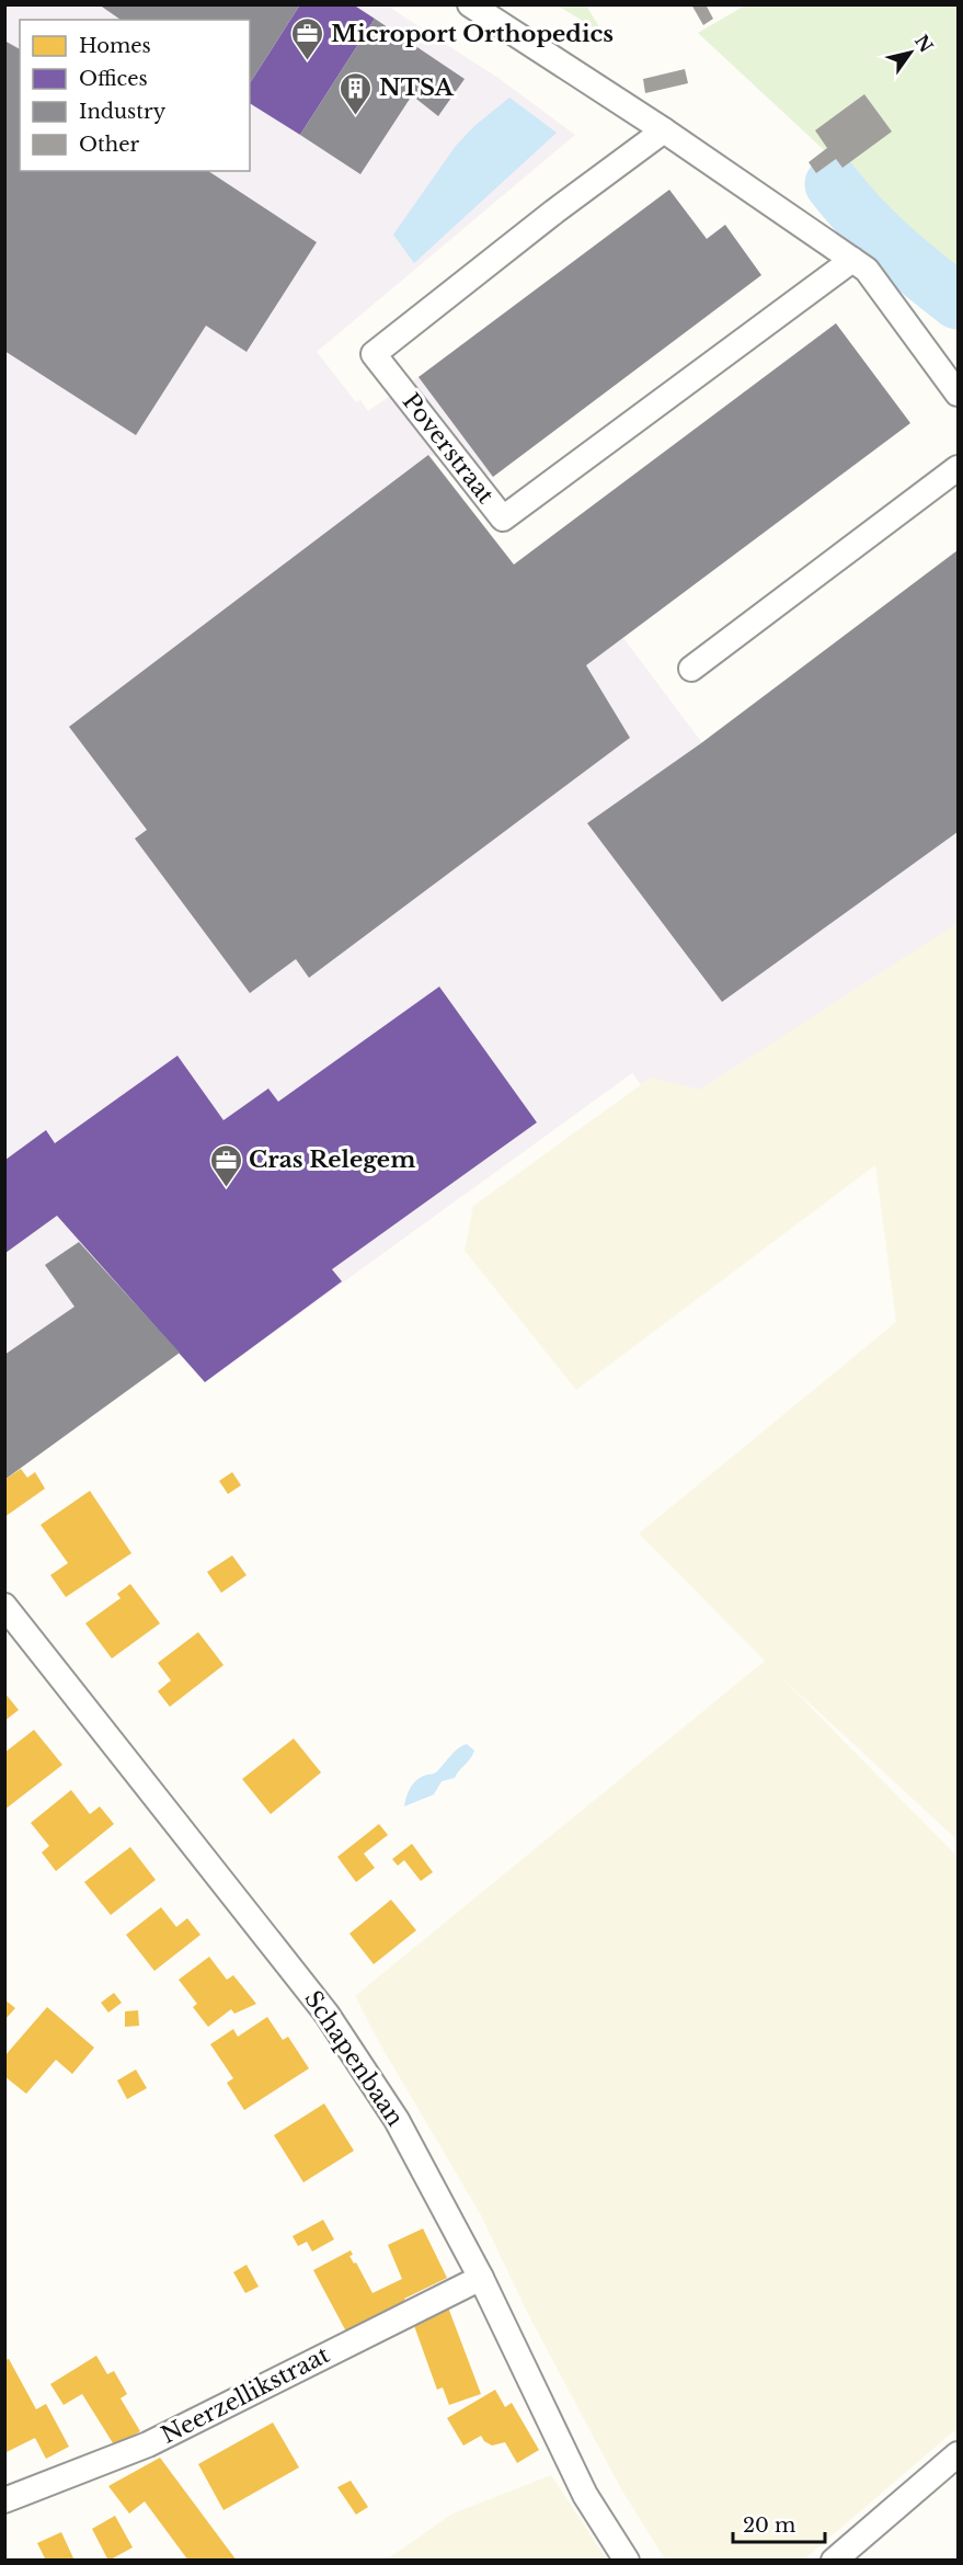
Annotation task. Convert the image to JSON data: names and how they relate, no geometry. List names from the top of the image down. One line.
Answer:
{"streets":{"street":["Poverstraat","Schapenbaan","Neerzellikstraat"]},"crossings":[["Schapenbaan","Neerzellikstraat"]],"places":{"office":["Microport Orthopedics","Cras Relegem"],"building":["NTSA"]},"legend":["Homes","Offices","Industry","Other"],"scale_bar":"20 m","north":"top right"}
